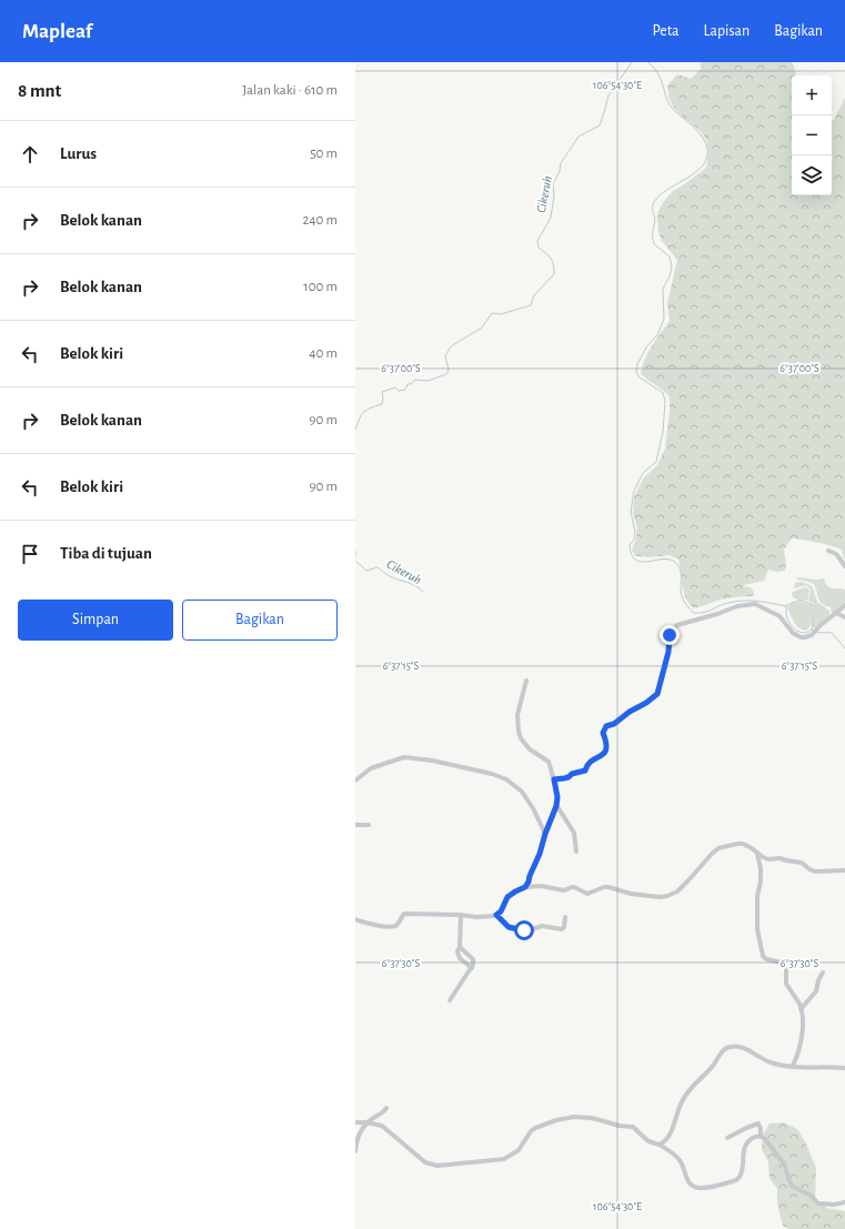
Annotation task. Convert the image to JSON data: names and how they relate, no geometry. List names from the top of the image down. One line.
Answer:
{"water":["Cikeruh"],"page":{"header":"Mapleaf","nav":["Peta","Lapisan","Bagikan"],"heading":["8 mnt","Jalan kaki · 610 m"],"map_buttons":["+","−"],"list":[["Lurus","50 m"],["Belok kanan","240 m"],["Belok kanan","100 m"],["Belok kiri","40 m"],["Belok kanan","90 m"],["Belok kiri","90 m"],"Tiba di tujuan"],"buttons":["Simpan","Bagikan"]},"coordinates":["106°54'30\"E","6°37'00\"S","6°37'15\"S","6°37'30\"S"]}
